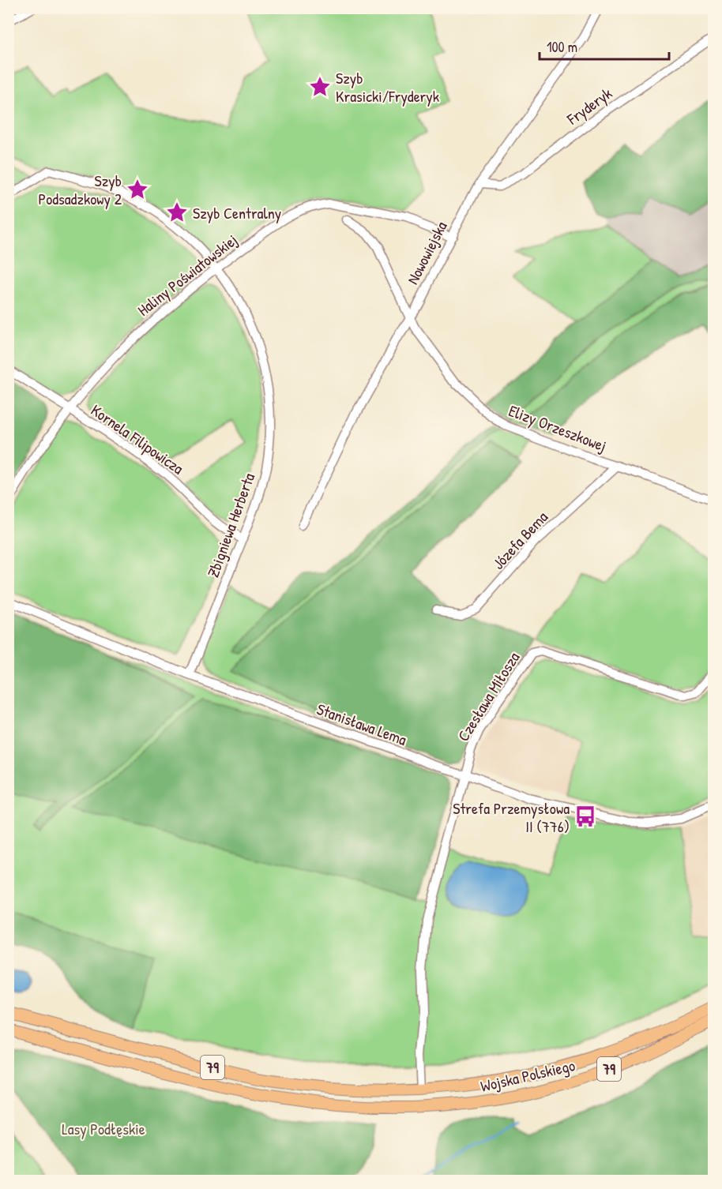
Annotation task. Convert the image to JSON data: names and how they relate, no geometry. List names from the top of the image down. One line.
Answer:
{"streets":{"main road":["79","Wojska Polskiego"],"street":["Fryderyk","Nowowiejska","Haliny Poświatowskiej","Elizy Orzeszkowej","Kornela Filipowicza","Zbigniewa Herberta","Józefa Bema","Czesława Miłosza","Stanisława Lema"]},"crossings":[["Fryderyk","Nowowiejska"],["Nowowiejska","Haliny Poświatowskiej"],["Nowowiejska","Elizy Orzeszkowej"],["Haliny Poświatowskiej","Kornela Filipowicza"],["Haliny Poświatowskiej","Zbigniewa Herberta"],["Elizy Orzeszkowej","Józefa Bema"],["Kornela Filipowicza","Zbigniewa Herberta"],["Zbigniewa Herberta","Stanisława Lema"],["Czesława Miłosza","Stanisława Lema"],["Czesława Miłosza","79"],["Czesława Miłosza","Wojska Polskiego"],["79","Wojska Polskiego"]],"parks":["Lasy Podłęskie"],"places":{"place":["Szyb Krasicki/Fryderyk","Szyb Podsadzkowy 2","Szyb Centralny"],"bus stop":["Strefa Przemysłowa II (776)"]},"scale_bar":"100 m"}
